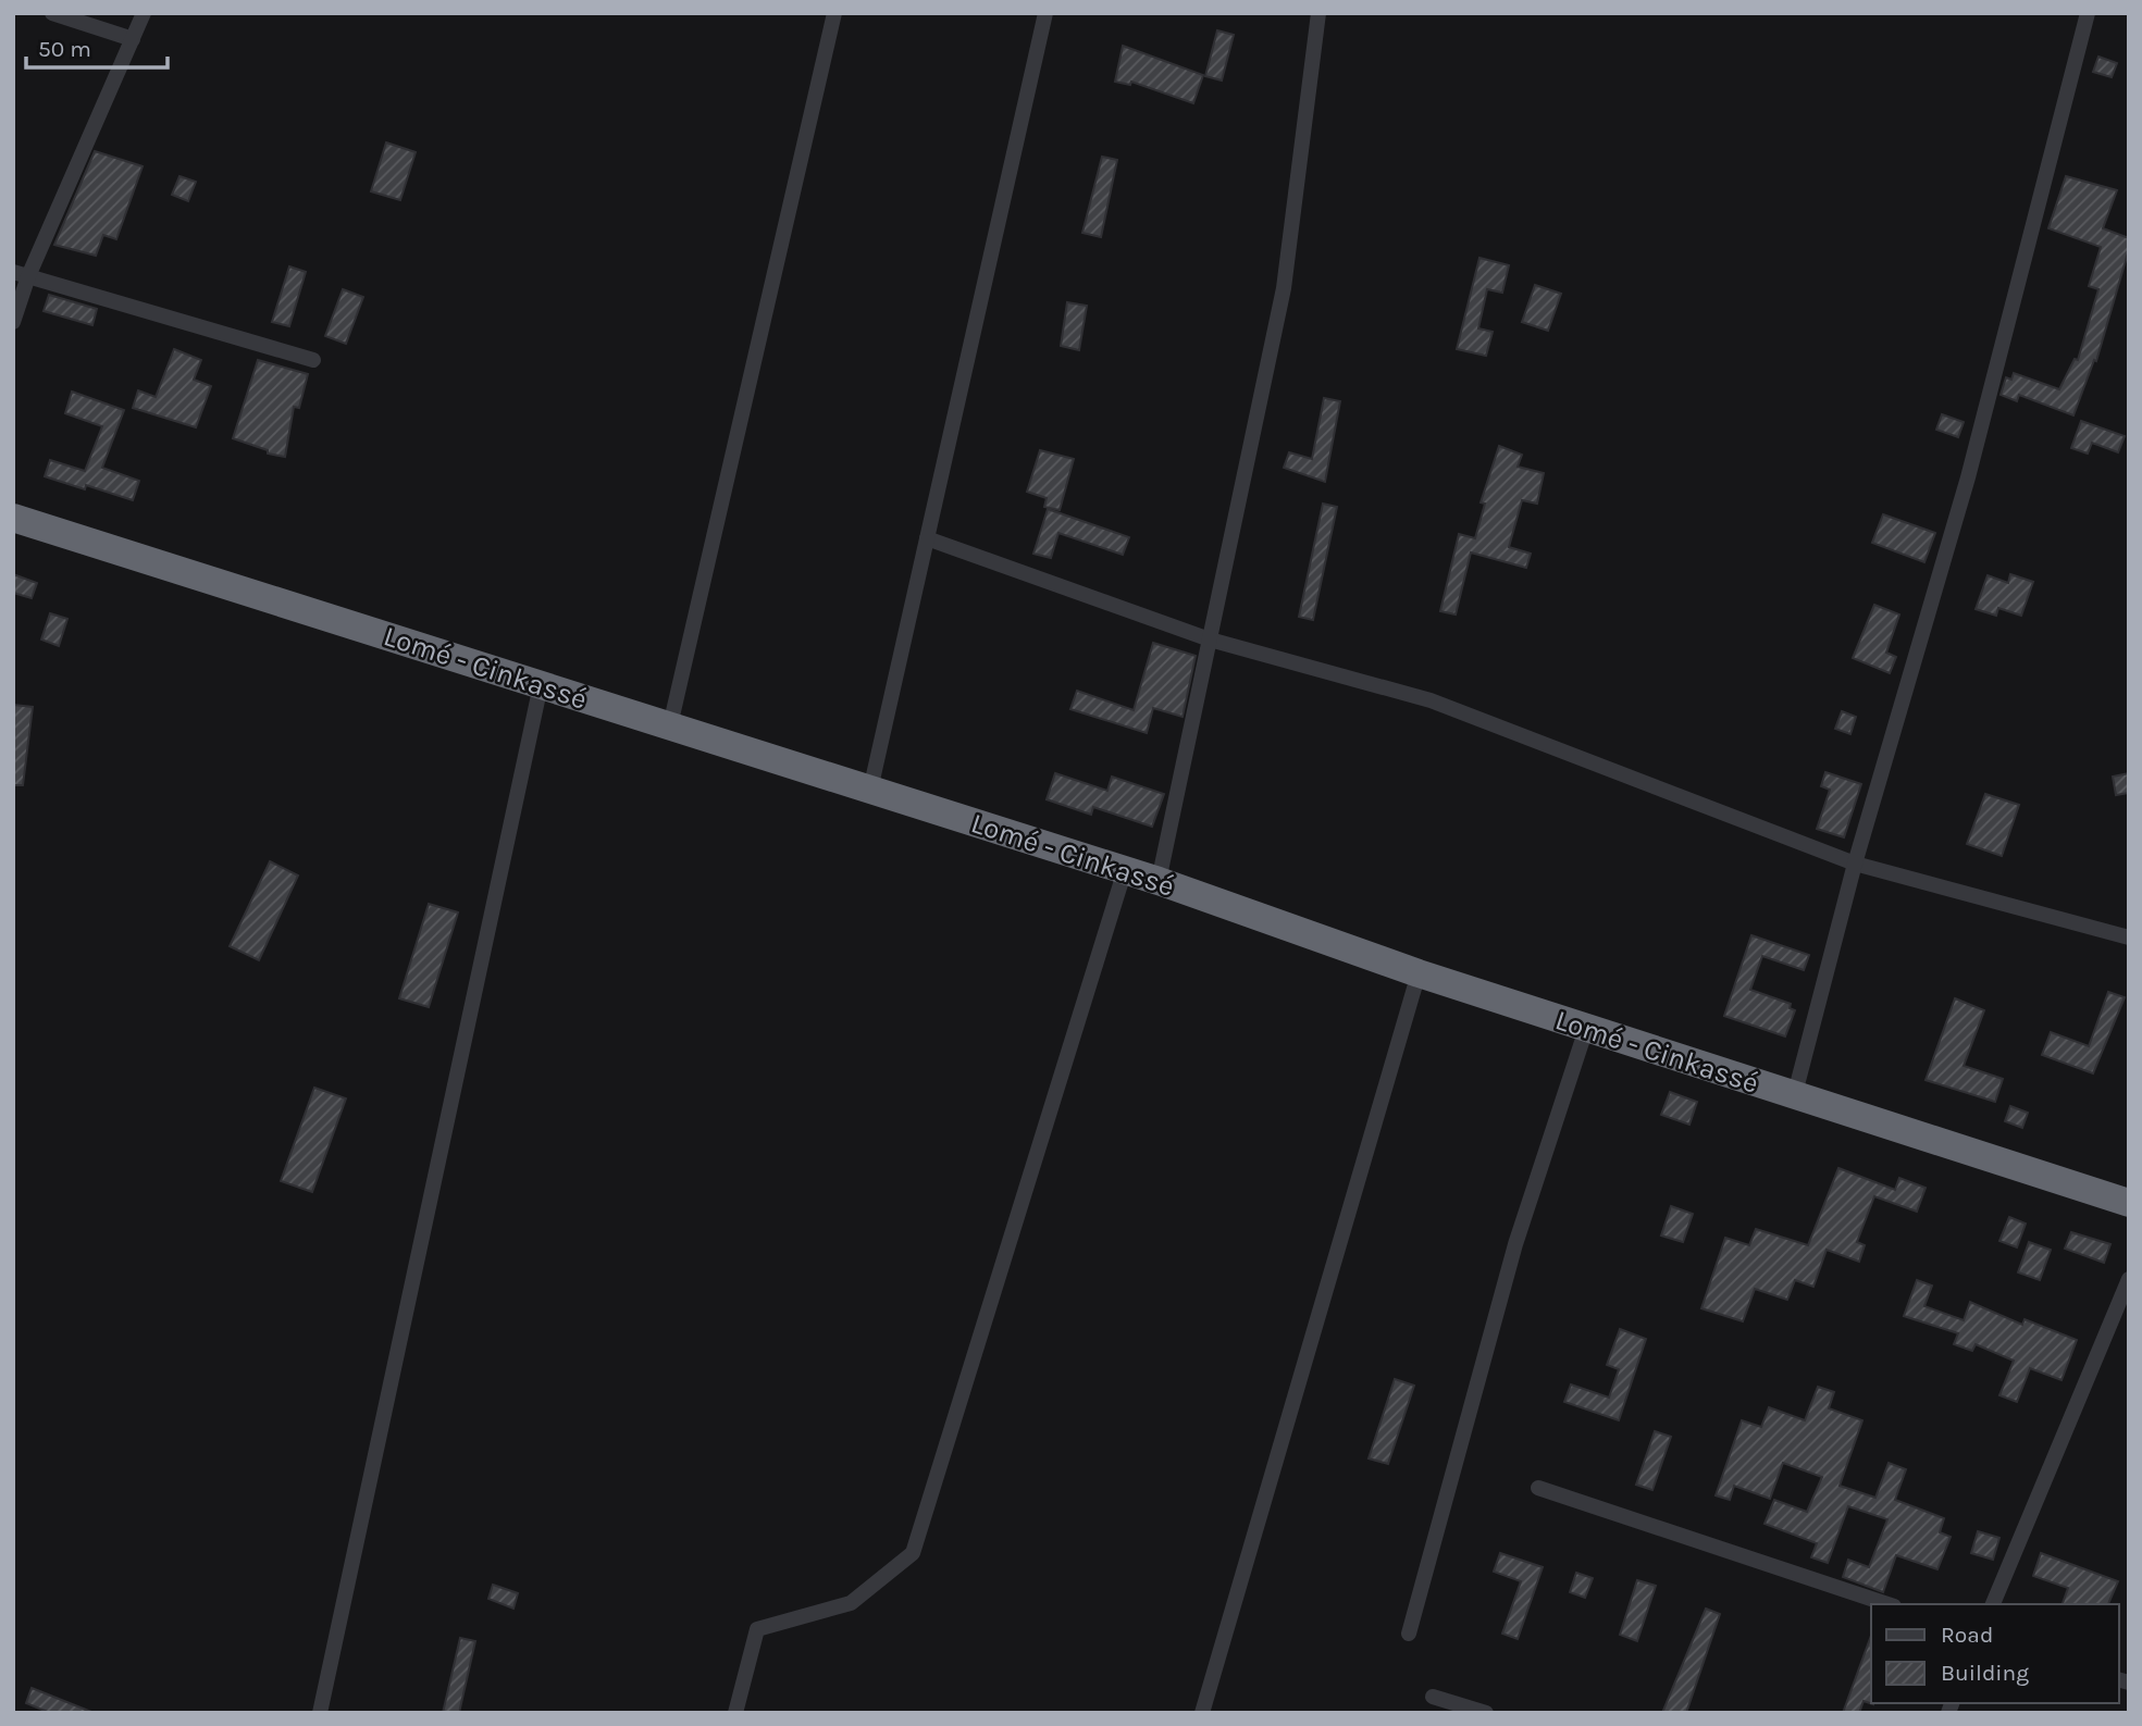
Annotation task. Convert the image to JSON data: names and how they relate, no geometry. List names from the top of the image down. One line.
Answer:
{"streets":{"highway":["Lomé - Cinkassé"]},"legend":["Road","Building"],"scale_bar":"50 m"}
